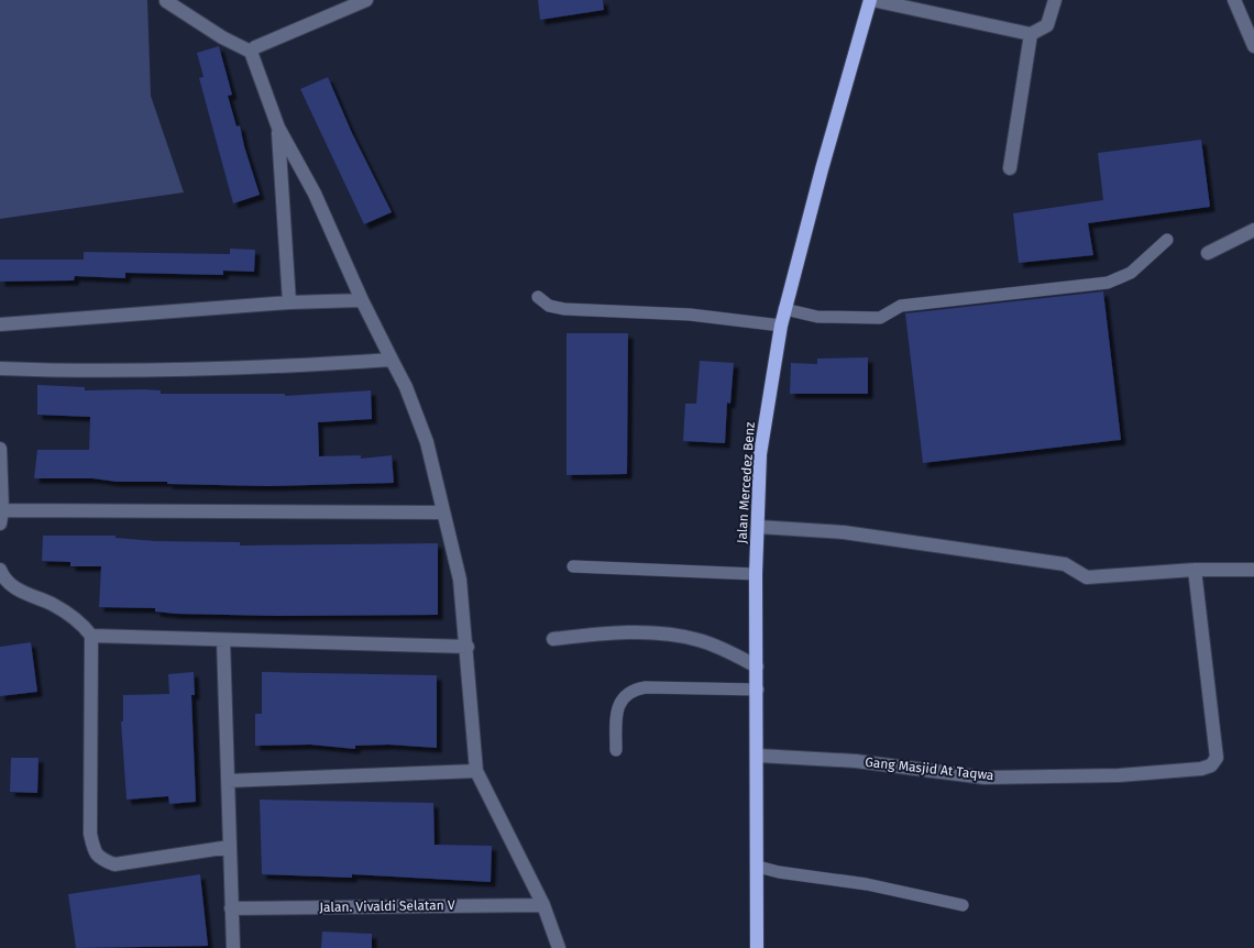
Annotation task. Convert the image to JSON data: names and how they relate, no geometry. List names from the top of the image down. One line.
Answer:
{"streets":{"main road":["Jalan Mercedez Benz"],"street":["Gang Masjid At Taqwa","Jalan. Vivaldi Selatan V"]},"crossings":[["Jalan Mercedez Benz","Gang Masjid At Taqwa"]]}
